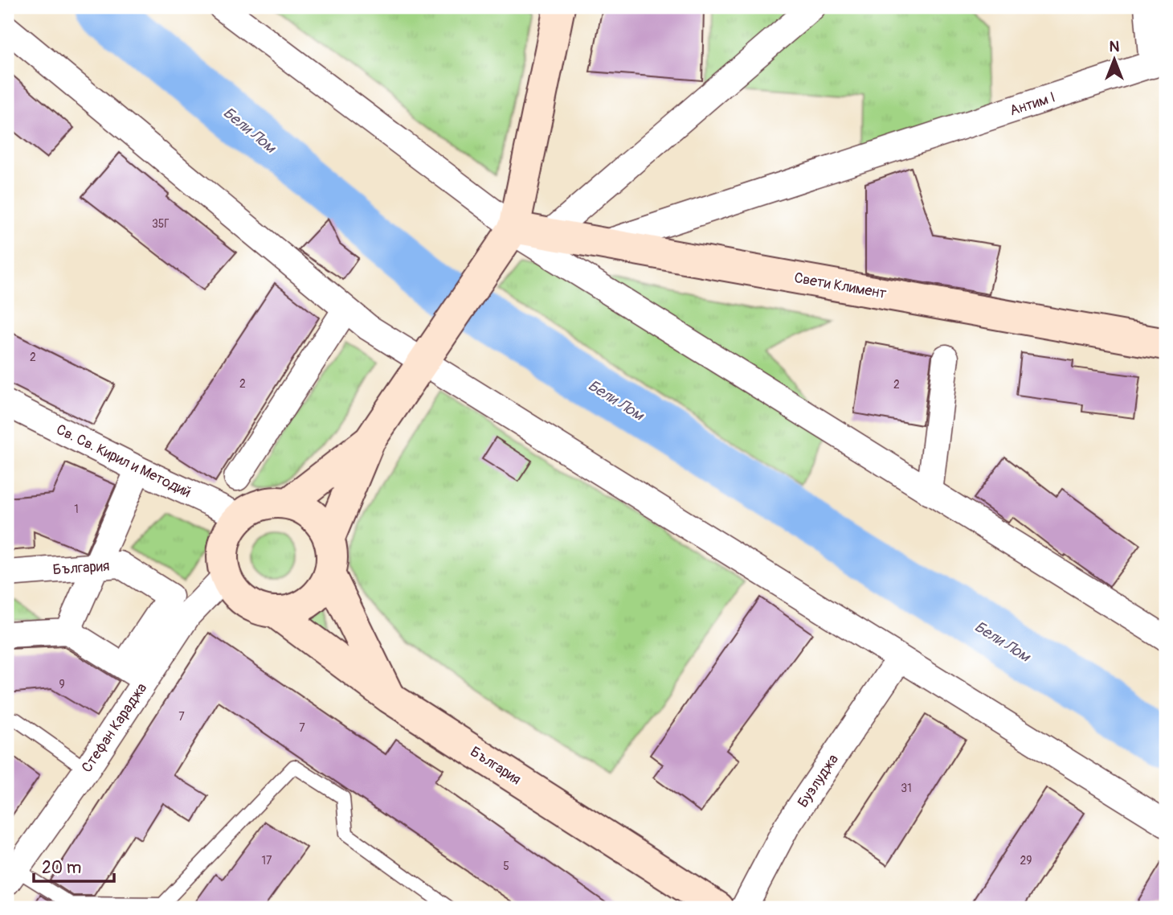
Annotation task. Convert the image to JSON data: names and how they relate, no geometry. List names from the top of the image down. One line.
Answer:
{"streets":{"street":["Антим I","Свети Климент","Св. Св. Кирил и Методий","България","Стефан Караджа","Бузлуджа"]},"crossings":[["Антим I","Свети Климент"],["Св. Св. Кирил и Методий","България"],["Св. Св. Кирил и Методий","Стефан Караджа"],["България","Стефан Караджа"]],"water":["Бели Лом"],"house_numbers":["35Г","2","2","2","1","9","7","7","31","17","29","5"],"scale_bar":"20 m","north":"top"}
